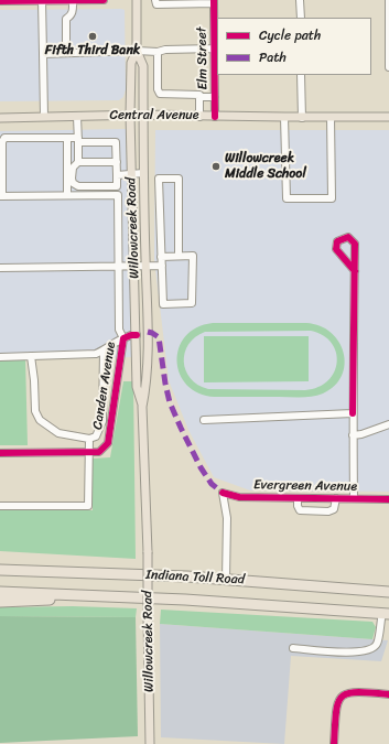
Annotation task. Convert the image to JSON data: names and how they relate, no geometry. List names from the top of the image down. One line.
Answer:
{"streets":{"highway":["Indiana Toll Road"],"main road":["Central Avenue","Willowcreek Road"],"street":["Elm Street","Canden Avenue","Evergreen Avenue"]},"crossings":[["Elm Street","Central Avenue"],["Central Avenue","Willowcreek Road"],["Willowcreek Road","Canden Avenue"],["Evergreen Avenue","Indiana Toll Road"]],"places":["Fifth Third Bank","Willowcreek Middle School"],"legend":["Cycle path","Path"]}
